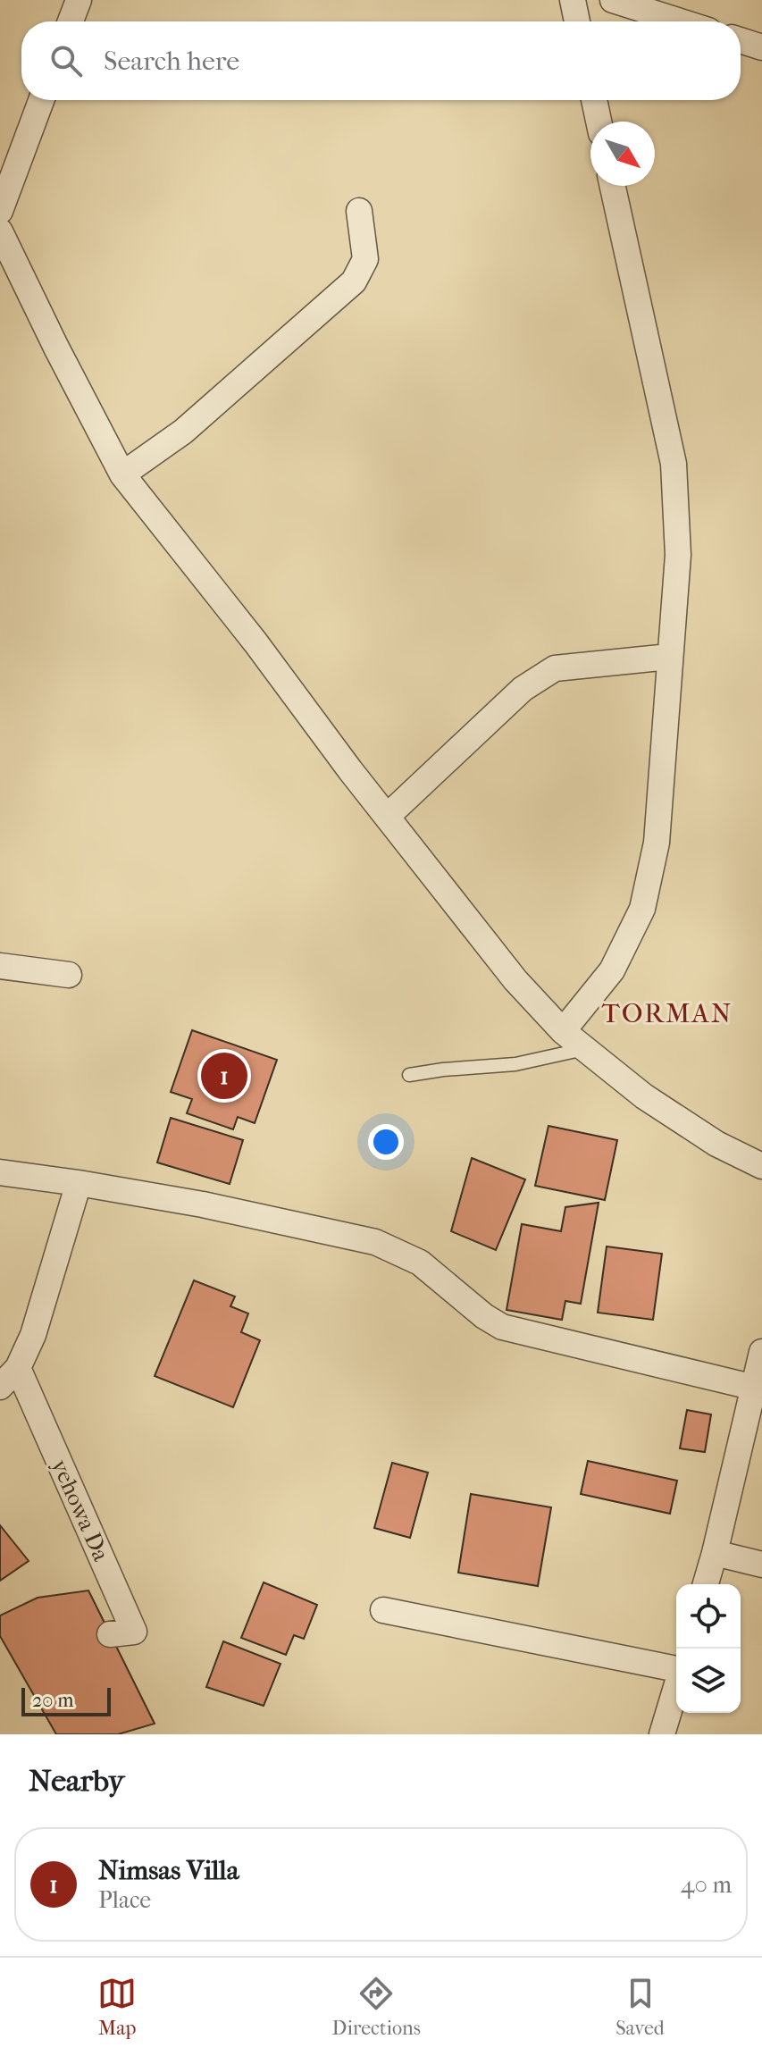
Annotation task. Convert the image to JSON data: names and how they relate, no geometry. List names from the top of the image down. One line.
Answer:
{"streets":{"street":["yehowa Da"]},"districts":["TORMAN"],"scale_bar":"20 m","north":"bottom right","page":{"search":"Search here","pins":"1","scale":"20 m","heading":"Nearby","list":[{"mark":"1","name":"Nimsas Villa","note":"Place","value":"40 m"}],"nav":["Map","Directions","Saved"]}}
